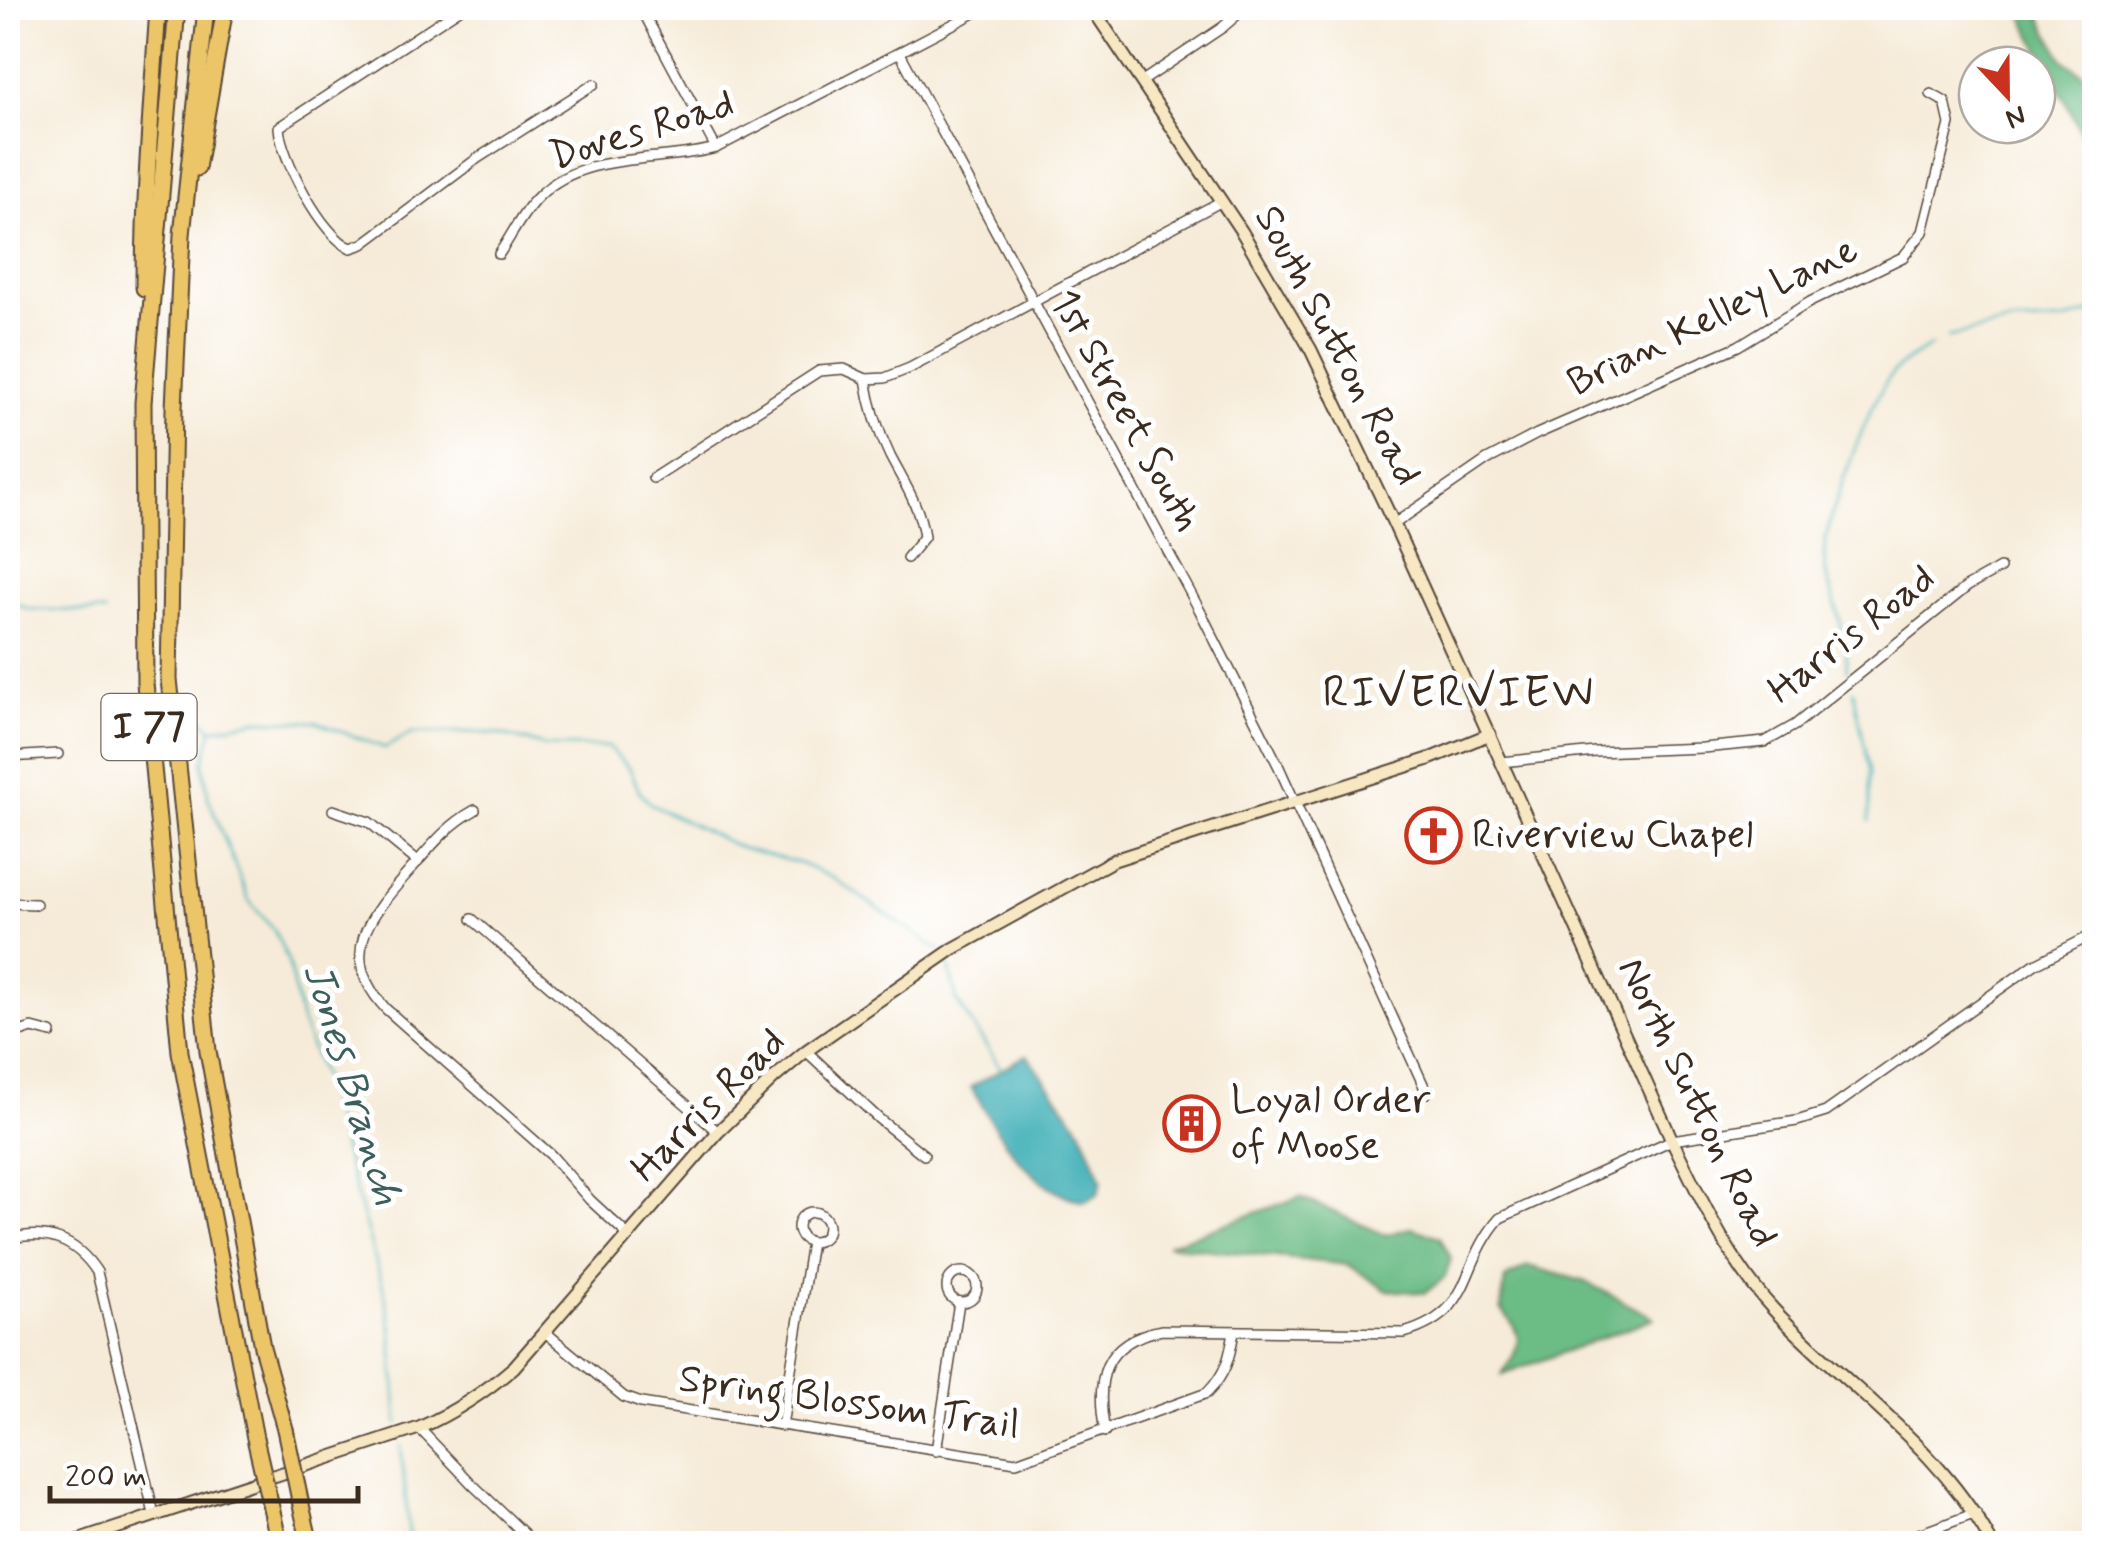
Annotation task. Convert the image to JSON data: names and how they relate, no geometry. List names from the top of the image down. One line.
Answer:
{"streets":{"highway":["I 77"],"main road":["South Sutton Road","Harris Road","North Sutton Road"],"street":["Doves Road","Brian Kelley Lane","1st Street South","Spring Blossom Trail"]},"crossings":[["Doves Road","1st Street South"],["Brian Kelley Lane","South Sutton Road"],["South Sutton Road","Harris Road"],["South Sutton Road","North Sutton Road"],["1st Street South","Harris Road"],["Harris Road","North Sutton Road"],["Harris Road","Spring Blossom Trail"]],"districts":["RIVERVIEW"],"water":["Jones Branch"],"places":{"church":["Riverview Chapel"],"building":["Loyal Order of Moose"]},"scale_bar":"200 m","north":"bottom"}
